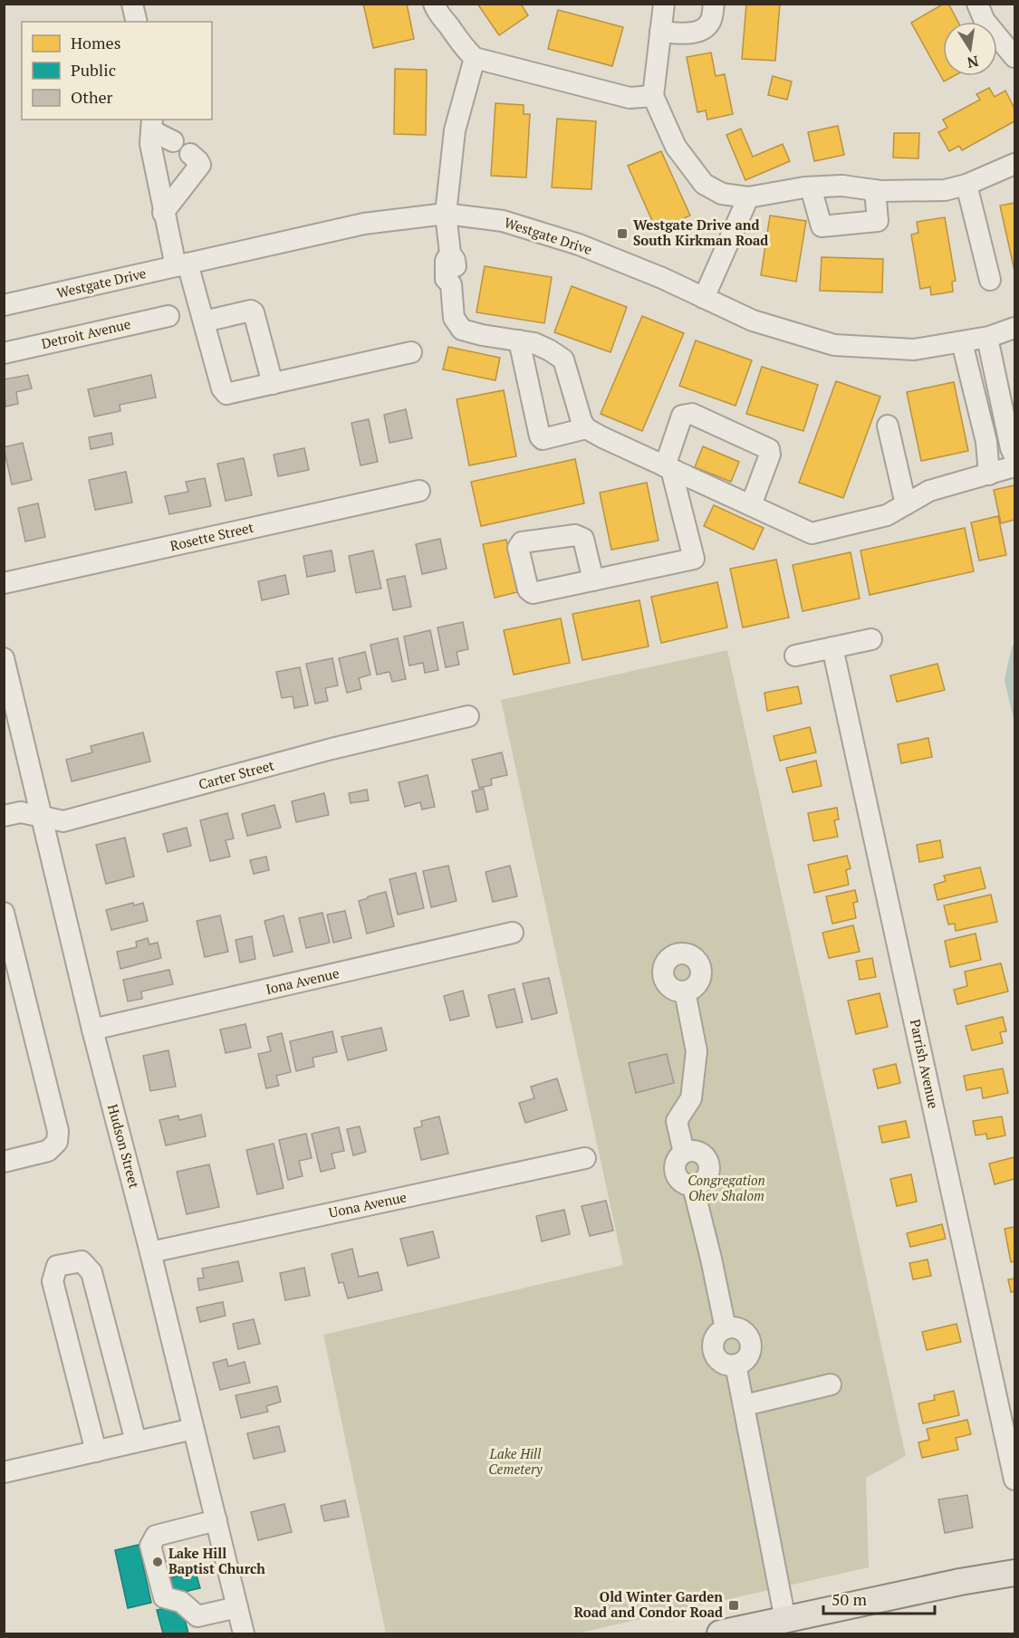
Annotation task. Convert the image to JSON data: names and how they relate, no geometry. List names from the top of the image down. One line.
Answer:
{"streets":{"street":["Westgate Drive","Detroit Avenue","Rosette Street","Carter Street","Iona Avenue","Parrish Avenue","Hudson Street","Uona Avenue"]},"crossings":[["Carter Street","Hudson Street"],["Iona Avenue","Hudson Street"],["Hudson Street","Uona Avenue"]],"parks":["Congregation Ohev Shalom","Lake Hill Cemetery"],"places":{"transit":["Westgate Drive and South Kirkman Road","Old Winter Garden Road and Condor Road"],"other":["Lake Hill Baptist Church"]},"legend":["Homes","Public","Other"],"scale_bar":"50 m","north":"bottom"}
